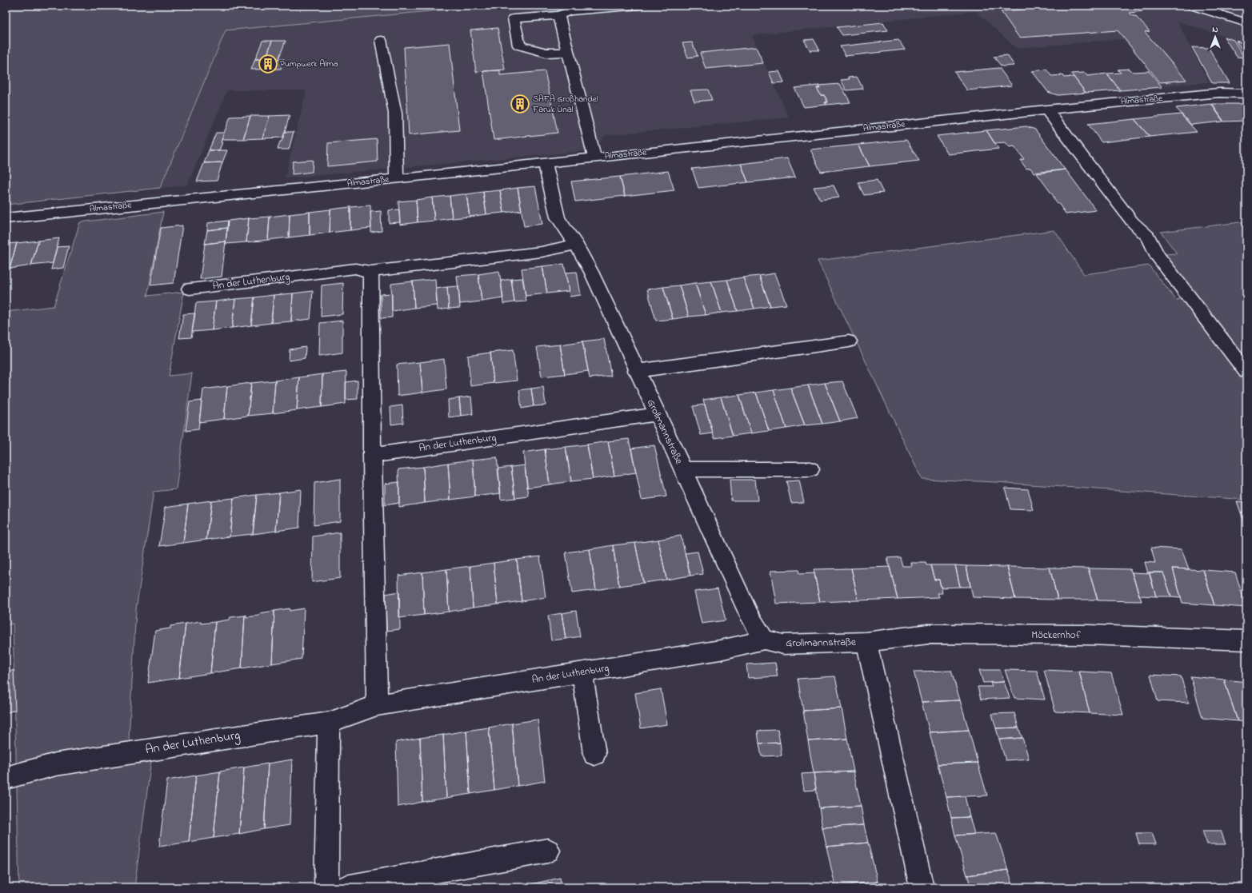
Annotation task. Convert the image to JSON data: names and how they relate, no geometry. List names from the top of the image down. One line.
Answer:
{"streets":{"street":["Almastraße","An der Luthenburg","Grollmannstraße","Möckernhof"]},"crossings":[["Almastraße","Grollmannstraße"],["An der Luthenburg","Grollmannstraße"],["Grollmannstraße","Möckernhof"]],"places":{"building":["Pumpwerk Alma","SAFA Großhandel Faruk Ünal"]},"north":"top"}
